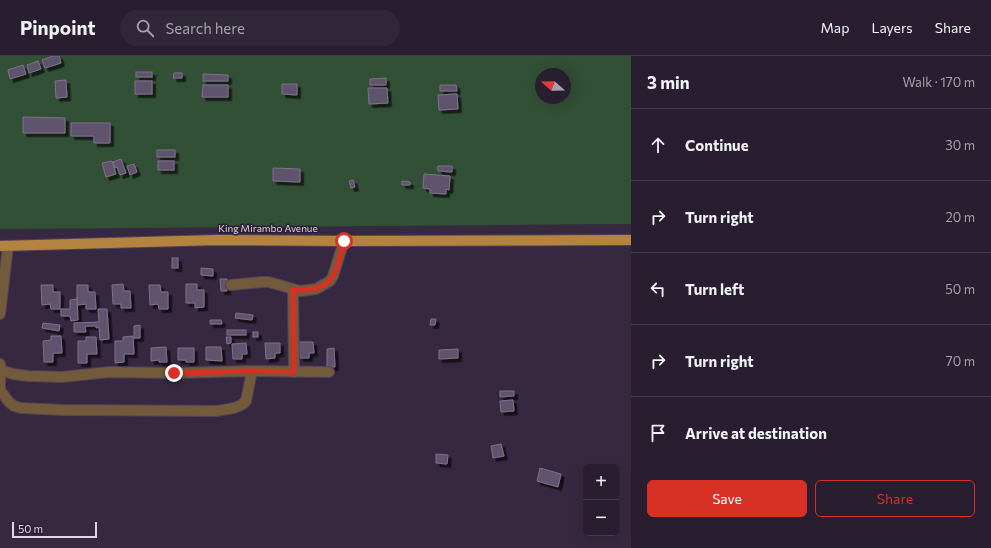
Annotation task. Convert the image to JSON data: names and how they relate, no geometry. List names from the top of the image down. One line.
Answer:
{"streets":{"main road":["King Mirambo Avenue"]},"scale_bar":"50 m","north":"left","page":{"header":"Pinpoint","search":"Search here","nav":["Map","Layers","Share"],"heading":["3 min","Walk · 170 m"],"list":[["Continue","30 m"],["Turn right","20 m"],["Turn left","50 m"],["Turn right","70 m"],"Arrive at destination"],"map_buttons":["+","−"],"buttons":["Save","Share"],"scale":"50 m"}}
